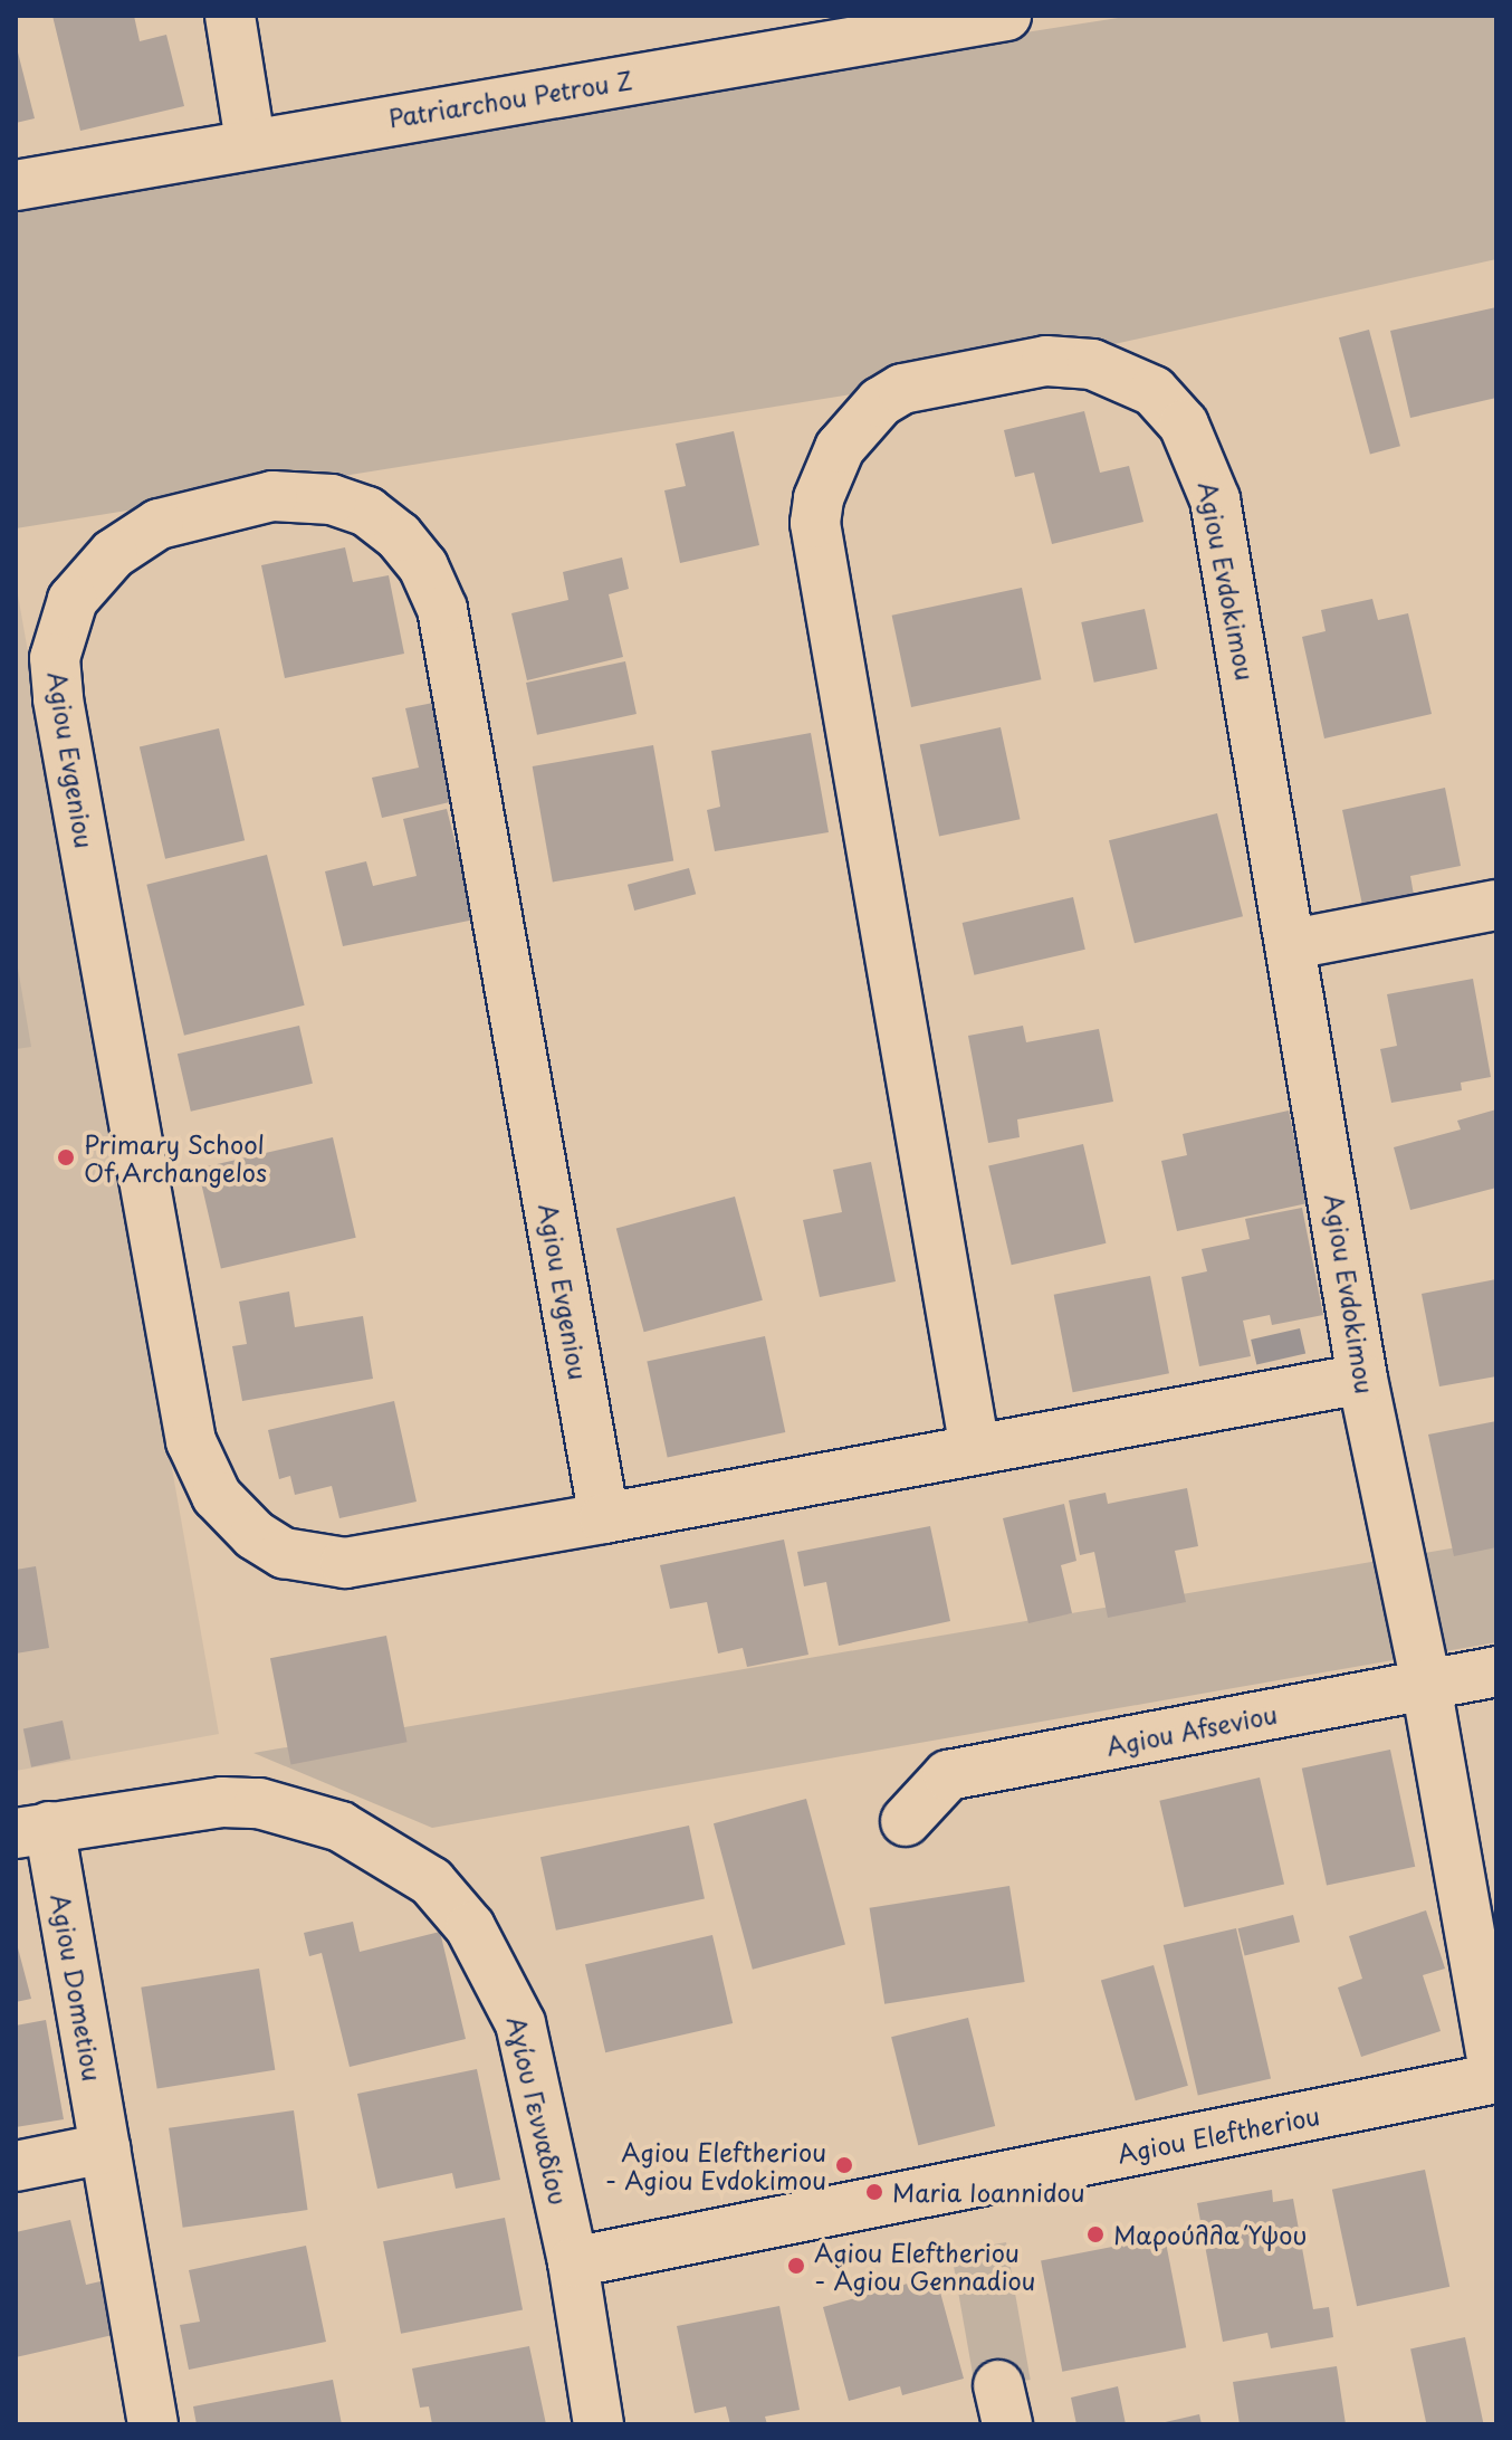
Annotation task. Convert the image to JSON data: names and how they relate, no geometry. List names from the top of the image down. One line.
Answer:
{"streets":{"street":["Patriarchou Petrou Z","Agiou Evdokimou","Agiou Evgeniou","Agiou Afseviou","Agiou Dometiou","Αγίου Γενναδίου","Agiou Eleftheriou"]},"crossings":[["Agiou Evdokimou","Agiou Evgeniou"],["Agiou Evdokimou","Agiou Afseviou"],["Agiou Evdokimou","Agiou Eleftheriou"],["Agiou Dometiou","Αγίου Γενναδίου"],["Αγίου Γενναδίου","Agiou Eleftheriou"]],"places":["Primary School Of Archangelos","Agiou Eleftheriou - Agiou Evdokimou","Maria Ioannidou","Μαρούλλα Ύψου","Agiou Eleftheriou - Agiou Gennadiou"]}
